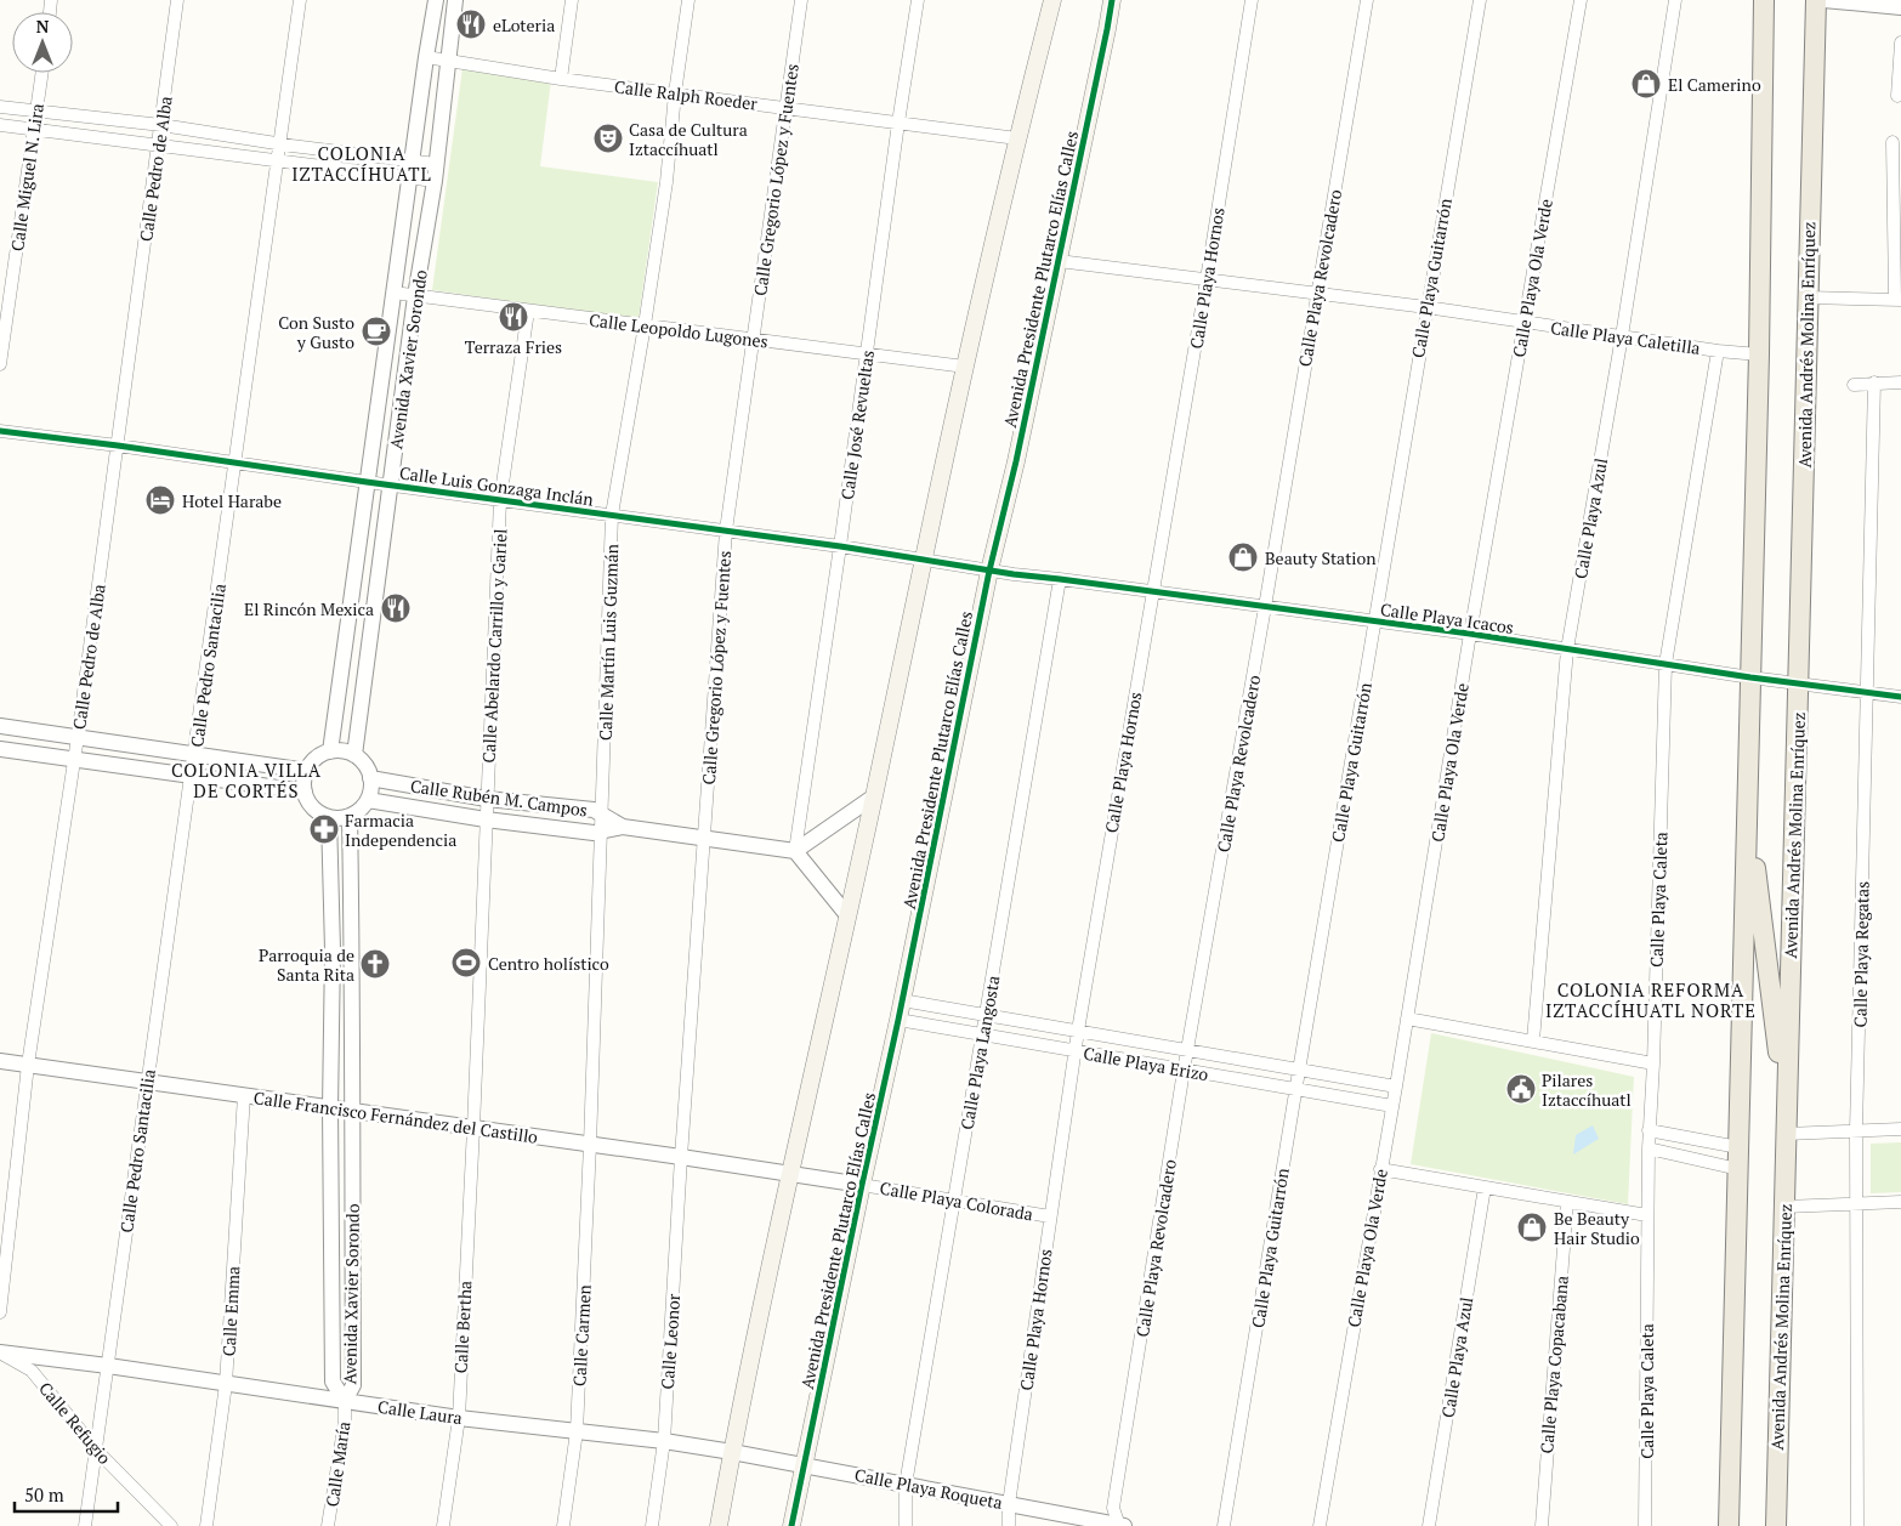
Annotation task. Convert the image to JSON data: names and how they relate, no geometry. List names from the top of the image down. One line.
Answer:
{"streets":{"main road":["Avenida Presidente Plutarco Elías Calles","Avenida Andrés Molina Enríquez"],"street":["Calle Ralph Roeder","Calle Pedro de Alba","Calle Miguel N. Lira","Calle Gregorio López y Fuentes","Calle Playa Hornos","Calle Playa Revolcadero","Calle Playa Guitarrón","Calle Playa Ola Verde","Calle Leopoldo Lugones","Calle Playa Caletilla","Avenida Xavier Sorondo","Calle José Revueltas","Calle Luis Gonzaga Inclán","Calle Playa Azul","Calle Playa Icacos","Calle Martín Luis Guzmán","Calle Abelardo Carrillo y Gariel","Calle Pedro Santacilia","Calle Rubén M. Campos","Calle Playa Caleta","Calle Playa Regatas","Calle Playa Langosta","Calle Playa Erizo","Calle Francisco Fernández del Castillo","Calle Playa Colorada","Calle Emma","Calle Bertha","Calle Carmen","Calle Leonor","Calle Playa Copacabana","Calle Laura","Calle Refugio","Calle María","Calle Playa Roqueta"]},"crossings":[["Calle Ralph Roeder","Calle Gregorio López y Fuentes"],["Calle Ralph Roeder","Avenida Xavier Sorondo"],["Calle Ralph Roeder","Calle José Revueltas"],["Calle Ralph Roeder","Calle Martín Luis Guzmán"],["Calle Pedro de Alba","Calle Luis Gonzaga Inclán"],["Calle Pedro de Alba","Calle Francisco Fernández del Castillo"],["Calle Gregorio López y Fuentes","Calle Leopoldo Lugones"],["Calle Gregorio López y Fuentes","Calle Luis Gonzaga Inclán"],["Calle Gregorio López y Fuentes","Calle Rubén M. Campos"],["Calle Gregorio López y Fuentes","Calle Francisco Fernández del Castillo"],["Calle Gregorio López y Fuentes","Calle Leonor"],["Calle Playa Hornos","Calle Playa Caletilla"],["Calle Playa Hornos","Calle Playa Icacos"],["Calle Playa Hornos","Calle Playa Erizo"],["Calle Playa Hornos","Calle Playa Colorada"],["Calle Playa Hornos","Calle Playa Roqueta"],["Calle Playa Revolcadero","Calle Playa Caletilla"],["Calle Playa Revolcadero","Calle Playa Icacos"],["Calle Playa Revolcadero","Calle Playa Erizo"],["Calle Playa Revolcadero","Calle Playa Roqueta"],["Calle Playa Guitarrón","Calle Playa Caletilla"],["Calle Playa Guitarrón","Calle Playa Icacos"],["Calle Playa Guitarrón","Calle Playa Erizo"],["Calle Playa Ola Verde","Calle Playa Caletilla"],["Calle Playa Ola Verde","Calle Playa Icacos"],["Calle Playa Ola Verde","Calle Playa Erizo"],["Avenida Presidente Plutarco Elías Calles","Calle Playa Caletilla"],["Avenida Presidente Plutarco Elías Calles","Calle Luis Gonzaga Inclán"],["Avenida Presidente Plutarco Elías Calles","Calle Playa Icacos"],["Avenida Presidente Plutarco Elías Calles","Calle Playa Erizo"],["Avenida Presidente Plutarco Elías Calles","Calle Playa Colorada"],["Avenida Presidente Plutarco Elías Calles","Calle Playa Roqueta"],["Calle Leopoldo Lugones","Avenida Xavier Sorondo"],["Calle Leopoldo Lugones","Calle José Revueltas"],["Calle Leopoldo Lugones","Calle Martín Luis Guzmán"],["Calle Leopoldo Lugones","Calle Abelardo Carrillo y Gariel"],["Calle Playa Caletilla","Calle Playa Azul"],["Calle Playa Caletilla","Calle Playa Caleta"],["Avenida Andrés Molina Enríquez","Calle Playa Icacos"],["Avenida Xavier Sorondo","Calle Luis Gonzaga Inclán"],["Avenida Xavier Sorondo","Calle Rubén M. Campos"],["Avenida Xavier Sorondo","Calle Francisco Fernández del Castillo"],["Avenida Xavier Sorondo","Calle Laura"],["Avenida Xavier Sorondo","Calle María"],["Calle José Revueltas","Calle Luis Gonzaga Inclán"],["Calle José Revueltas","Calle Rubén M. Campos"],["Calle Luis Gonzaga Inclán","Calle Playa Icacos"],["Calle Luis Gonzaga Inclán","Calle Martín Luis Guzmán"],["Calle Luis Gonzaga Inclán","Calle Abelardo Carrillo y Gariel"],["Calle Luis Gonzaga Inclán","Calle Pedro Santacilia"],["Calle Playa Azul","Calle Playa Icacos"],["Calle Playa Icacos","Calle Playa Caleta"],["Calle Playa Icacos","Calle Playa Regatas"],["Calle Playa Icacos","Calle Playa Langosta"],["Calle Martín Luis Guzmán","Calle Rubén M. Campos"],["Calle Martín Luis Guzmán","Calle Francisco Fernández del Castillo"],["Calle Martín Luis Guzmán","Calle Carmen"],["Calle Abelardo Carrillo y Gariel","Calle Rubén M. Campos"],["Calle Abelardo Carrillo y Gariel","Calle Francisco Fernández del Castillo"],["Calle Abelardo Carrillo y Gariel","Calle Bertha"],["Calle Pedro Santacilia","Calle Francisco Fernández del Castillo"],["Calle Pedro Santacilia","Calle Laura"],["Calle Pedro Santacilia","Calle Refugio"],["Calle Playa Langosta","Calle Playa Erizo"],["Calle Playa Langosta","Calle Playa Colorada"],["Calle Playa Langosta","Calle Playa Roqueta"],["Calle Francisco Fernández del Castillo","Calle Playa Colorada"],["Calle Francisco Fernández del Castillo","Calle Emma"],["Calle Francisco Fernández del Castillo","Calle Bertha"],["Calle Francisco Fernández del Castillo","Calle Carmen"],["Calle Francisco Fernández del Castillo","Calle Leonor"],["Calle Emma","Calle Laura"],["Calle Bertha","Calle Laura"],["Calle Carmen","Calle Laura"],["Calle Leonor","Calle Laura"],["Calle Laura","Calle Refugio"],["Calle Laura","Calle María"],["Calle Laura","Calle Playa Roqueta"]],"districts":["COLONIA IZTACCÍHUATL","COLONIA VILLA DE CORTÉS","COLONIA REFORMA IZTACCÍHUATL NORTE"],"places":{"restaurant":["eLoteria","Terraza Fries","El Rincón Mexica"],"shop":["El Camerino","Beauty Station","Be Beauty Hair Studio"],"theatre":["Casa de Cultura Iztaccíhuatl"],"cafe":["Con Susto y Gusto"],"hotel":["Hotel Harabe"],"pharmacy":["Farmacia Independencia"],"sports":["Centro holístico"],"church":["Parroquia de Santa Rita"],"public building":["Pilares Iztaccíhuatl"]},"scale_bar":"50 m","north":"top"}
